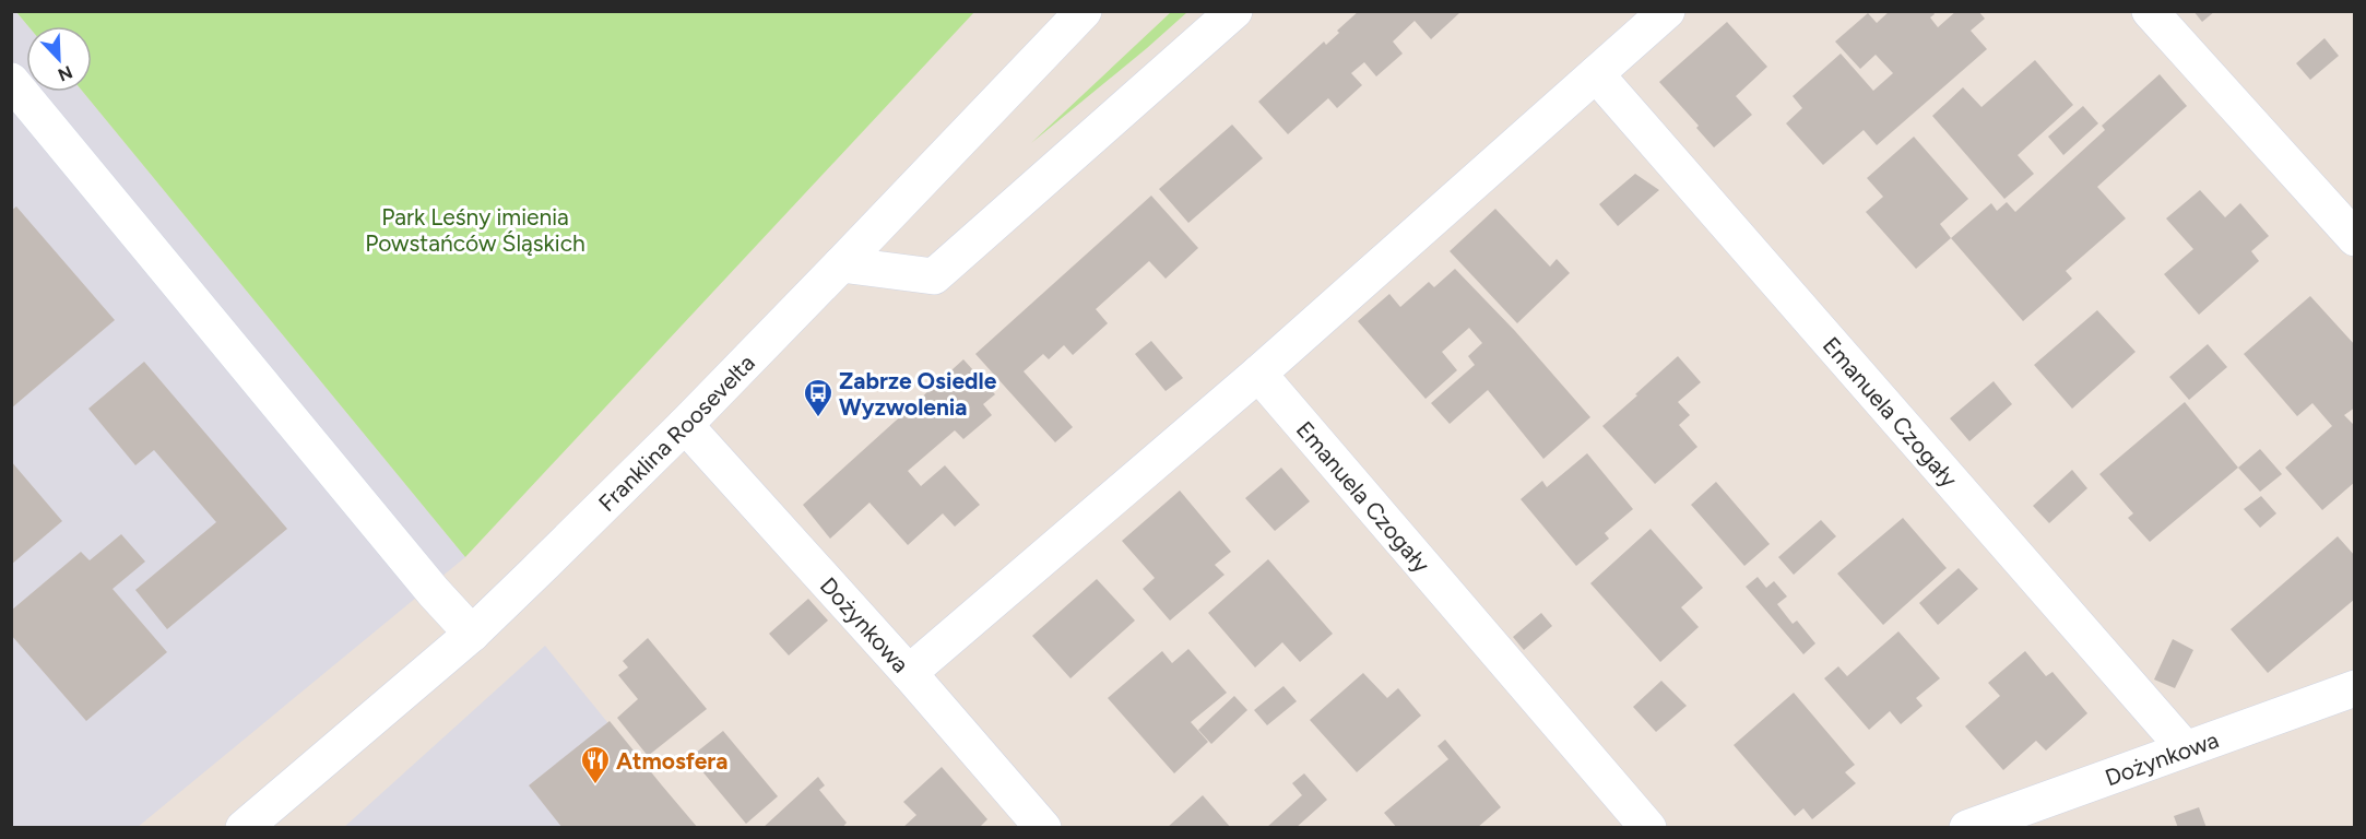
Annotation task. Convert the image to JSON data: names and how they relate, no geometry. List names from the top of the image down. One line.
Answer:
{"streets":{"street":["Emanuela Czogały","Franklina Roosevelta","Dożynkowa"]},"crossings":[["Emanuela Czogały","Dożynkowa"],["Franklina Roosevelta","Dożynkowa"]],"parks":["Park Leśny imienia Powstańców Śląskich"],"places":{"bus stop":["Zabrze Osiedle Wyzwolenia"],"restaurant":["Atmosfera"]},"north":"bottom right"}
